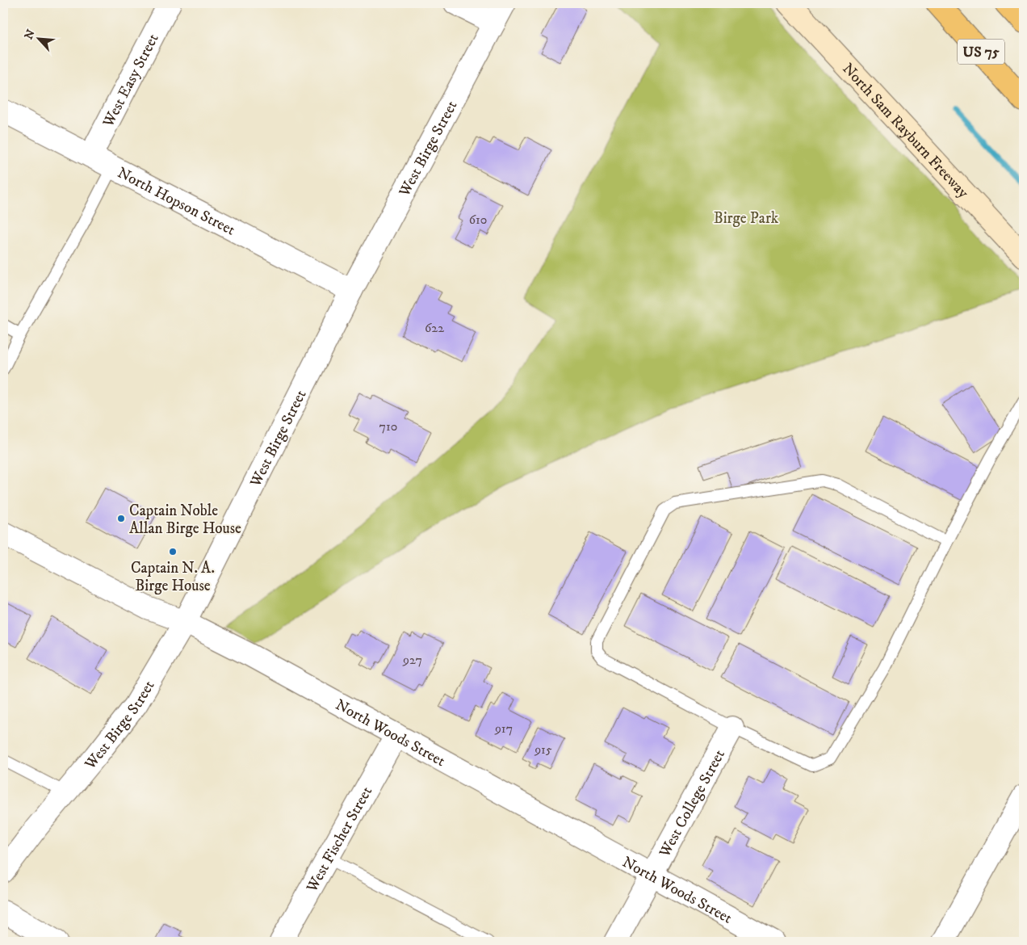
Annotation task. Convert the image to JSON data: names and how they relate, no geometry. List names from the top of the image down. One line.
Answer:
{"streets":{"highway":["US 75"],"main road":["North Sam Rayburn Freeway"],"street":["West Easy Street","West Birge Street","North Hopson Street","North Woods Street","West College Street","West Fischer Street"]},"crossings":[["West Easy Street","North Hopson Street"],["West Birge Street","North Hopson Street"],["West Birge Street","North Woods Street"],["North Woods Street","West College Street"],["North Woods Street","West Fischer Street"]],"parks":["Birge Park"],"places":["Captain Noble Allan Birge House","Captain N. A. Birge House"],"house_numbers":["610","622","710","927","917","915"],"north":"top left"}
